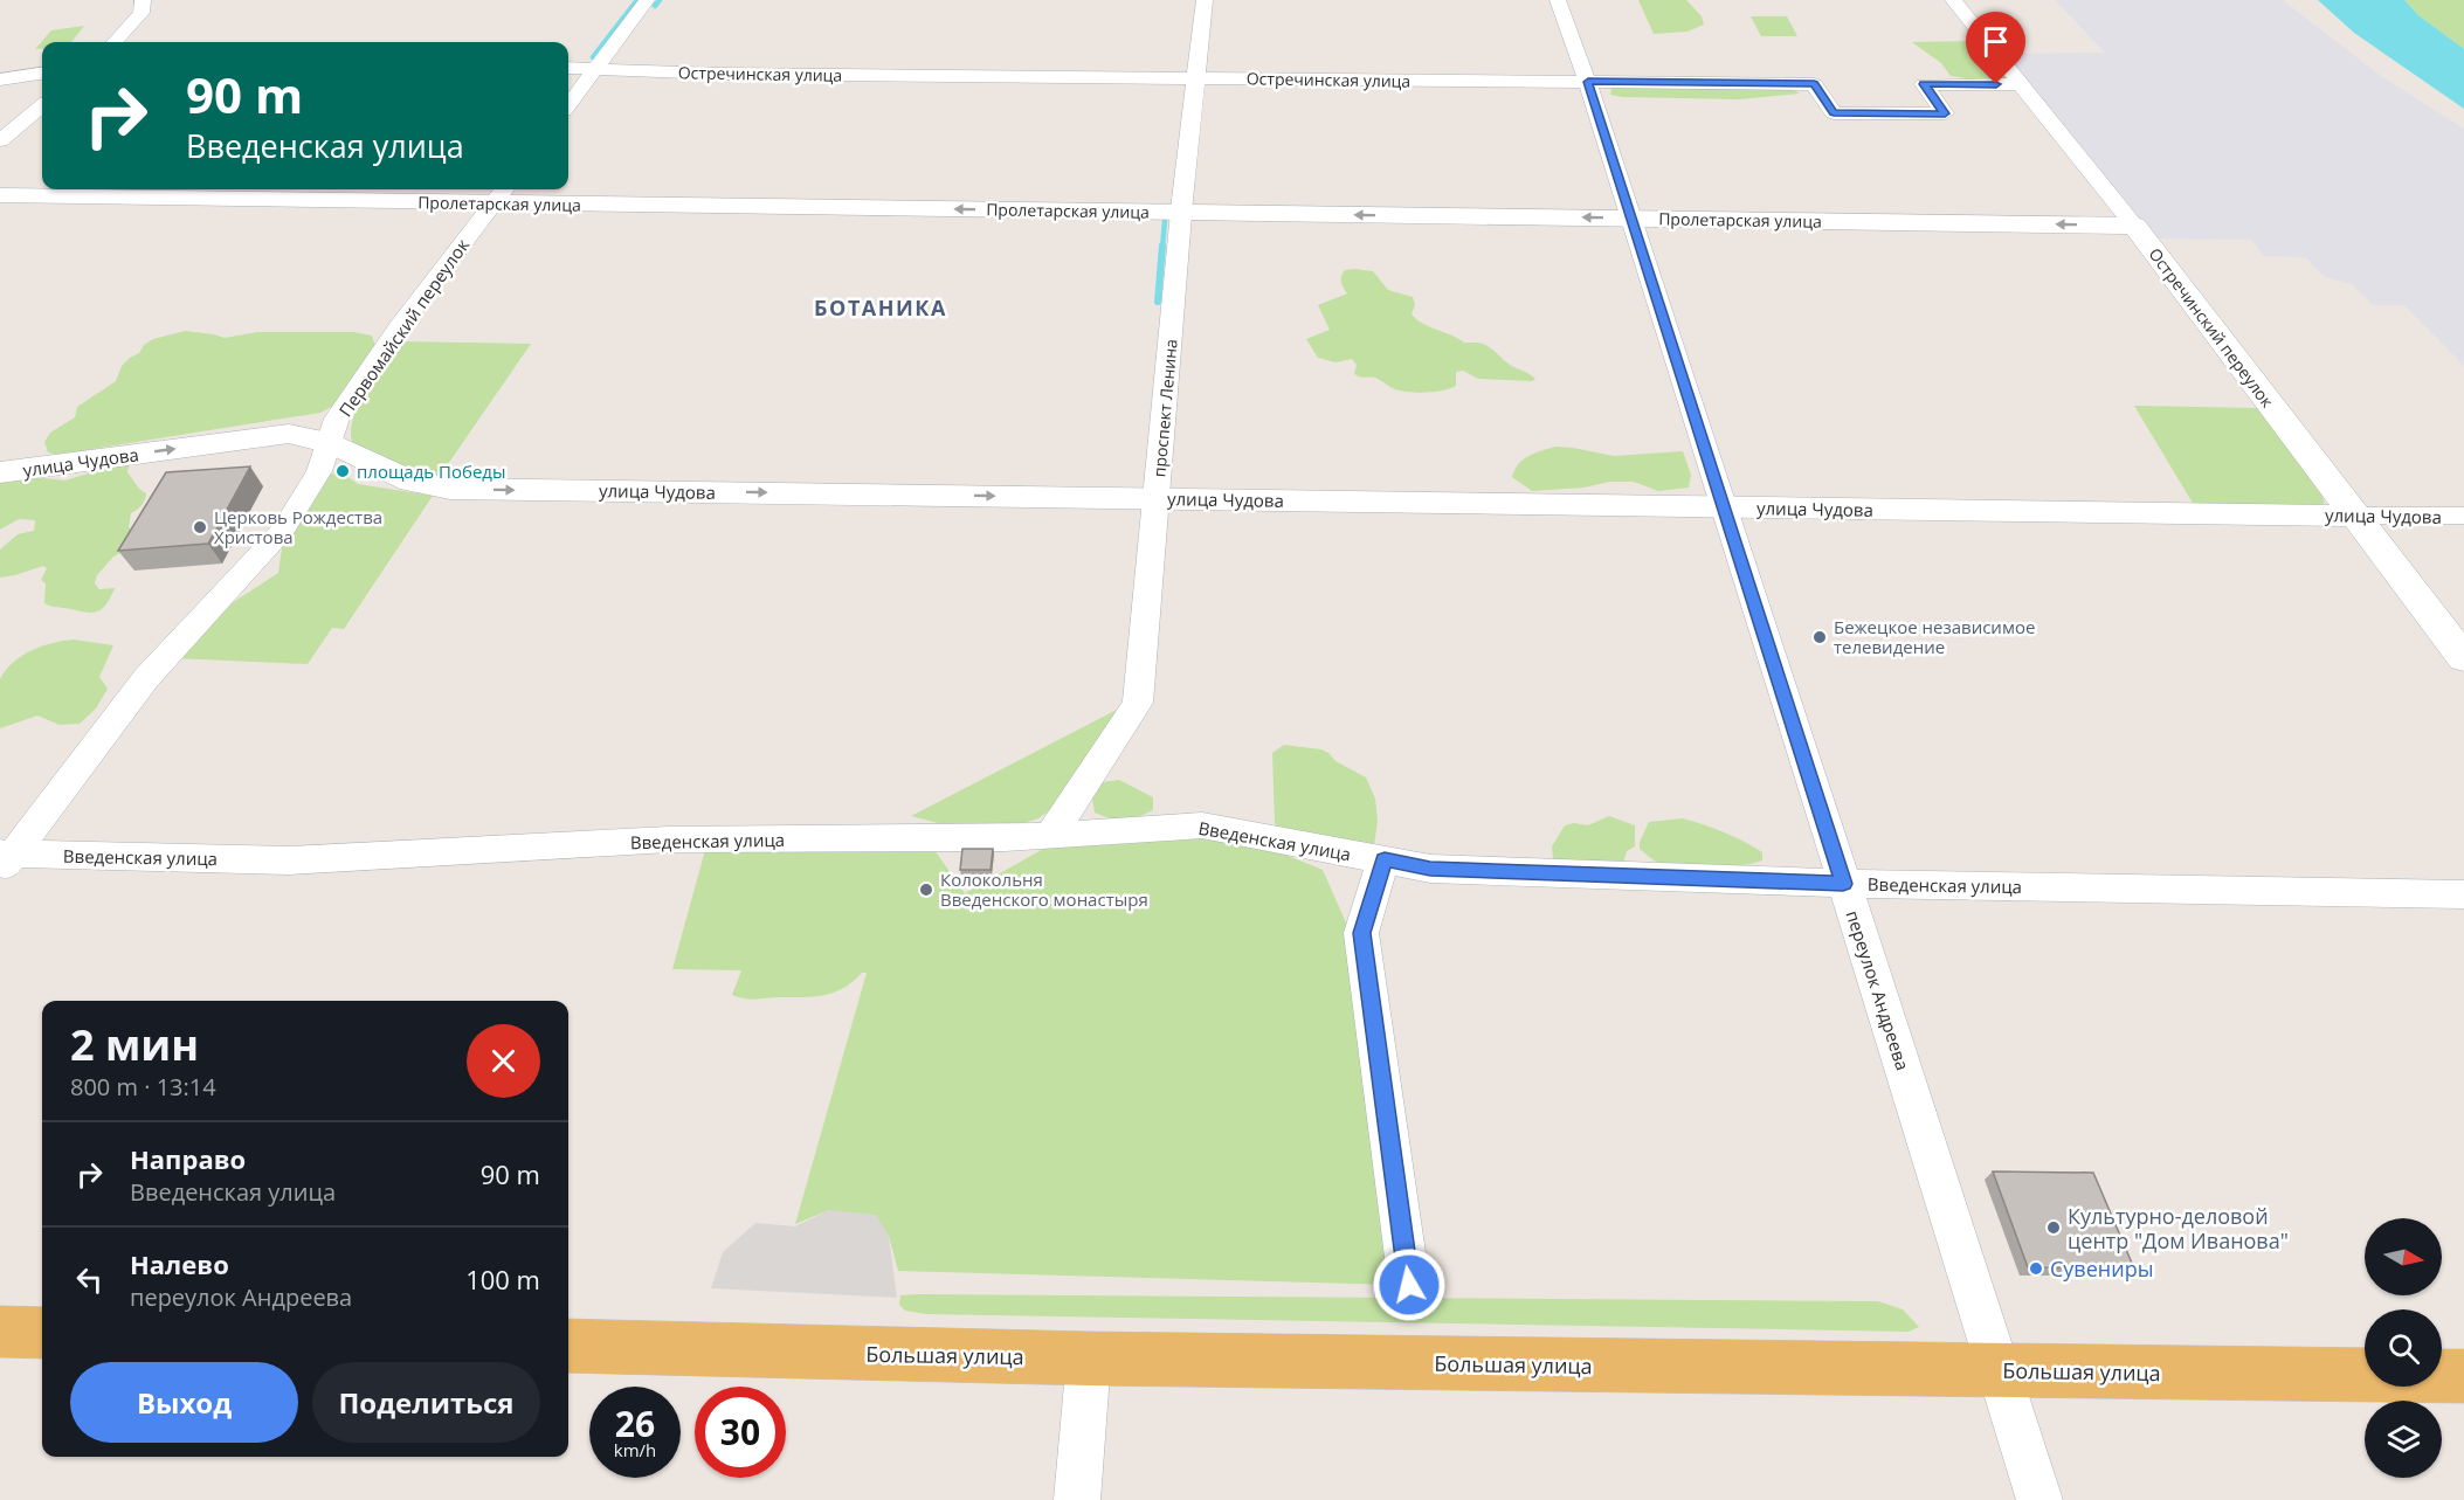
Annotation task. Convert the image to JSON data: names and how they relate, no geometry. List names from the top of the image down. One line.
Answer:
{"streets":{"main road":["Большая улица"],"street":["Остречинская улица","Пролетарская улица","Первомайский переулок","Остречинский переулок","проспект Ленина","улица Чудова","Введенская улица","переулок Андреева"]},"crossings":[["Остречинская улица","Остречинский переулок"],["Остречинская улица","проспект Ленина"],["Остречинская улица","переулок Андреева"],["Пролетарская улица","Первомайский переулок"],["Пролетарская улица","Остречинский переулок"],["Пролетарская улица","проспект Ленина"],["Пролетарская улица","переулок Андреева"],["Первомайский переулок","улица Чудова"],["Первомайский переулок","Введенская улица"],["Остречинский переулок","улица Чудова"],["проспект Ленина","улица Чудова"],["проспект Ленина","Введенская улица"],["улица Чудова","переулок Андреева"],["Введенская улица","переулок Андреева"],["переулок Андреева","Большая улица"]],"one_way":["Пролетарская улица","улица Чудова"],"districts":["БОТАНИКА"],"places":["площадь Победы","Церковь Рождества Христова","Бежецкое независимое телевидение","Колокольня Введенского монастыря","Культурно-деловой центр \"Дом Иванова\"","Сувениры"],"north":"right","page":{"turn":["90 m","Введенская улица"],"heading":["2 мин","800 m · 13:14"],"list":[{"name":"Направо","note":"Введенская улица","value":"90 m"},{"name":"Налево","note":"переулок Андреева","value":"100 m"}],"buttons":["Выход","Поделиться"],"speed":"26 km/h","limit":"30"}}
